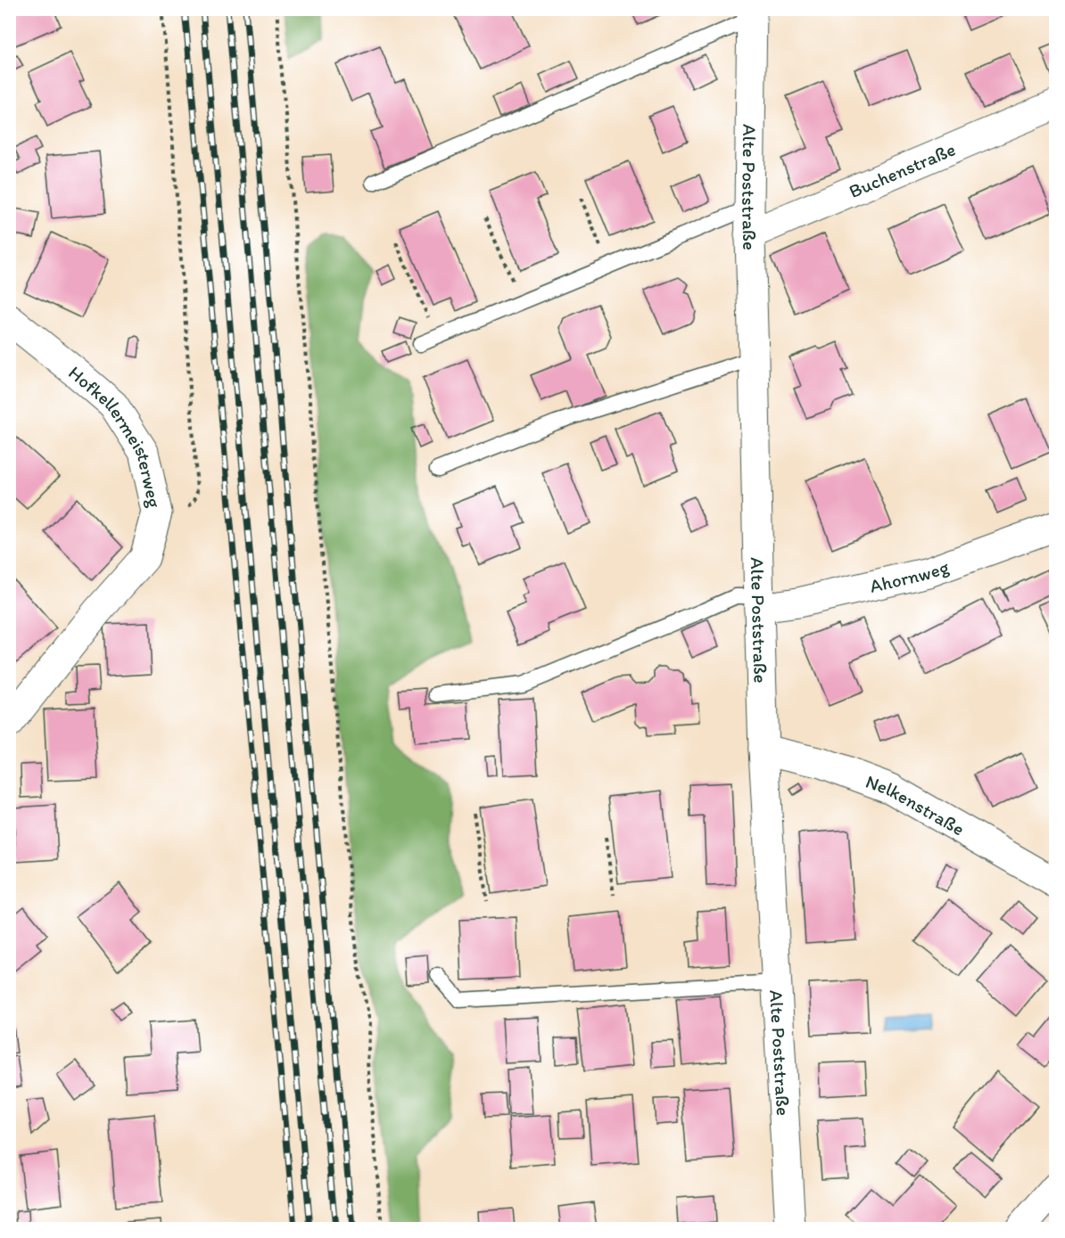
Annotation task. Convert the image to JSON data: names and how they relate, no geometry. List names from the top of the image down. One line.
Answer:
{"streets":{"street":["Buchenstraße","Alte Poststraße","Hofkellermeisterweg","Ahornweg","Nelkenstraße"]},"crossings":[["Buchenstraße","Alte Poststraße"],["Alte Poststraße","Ahornweg"],["Alte Poststraße","Nelkenstraße"]]}
